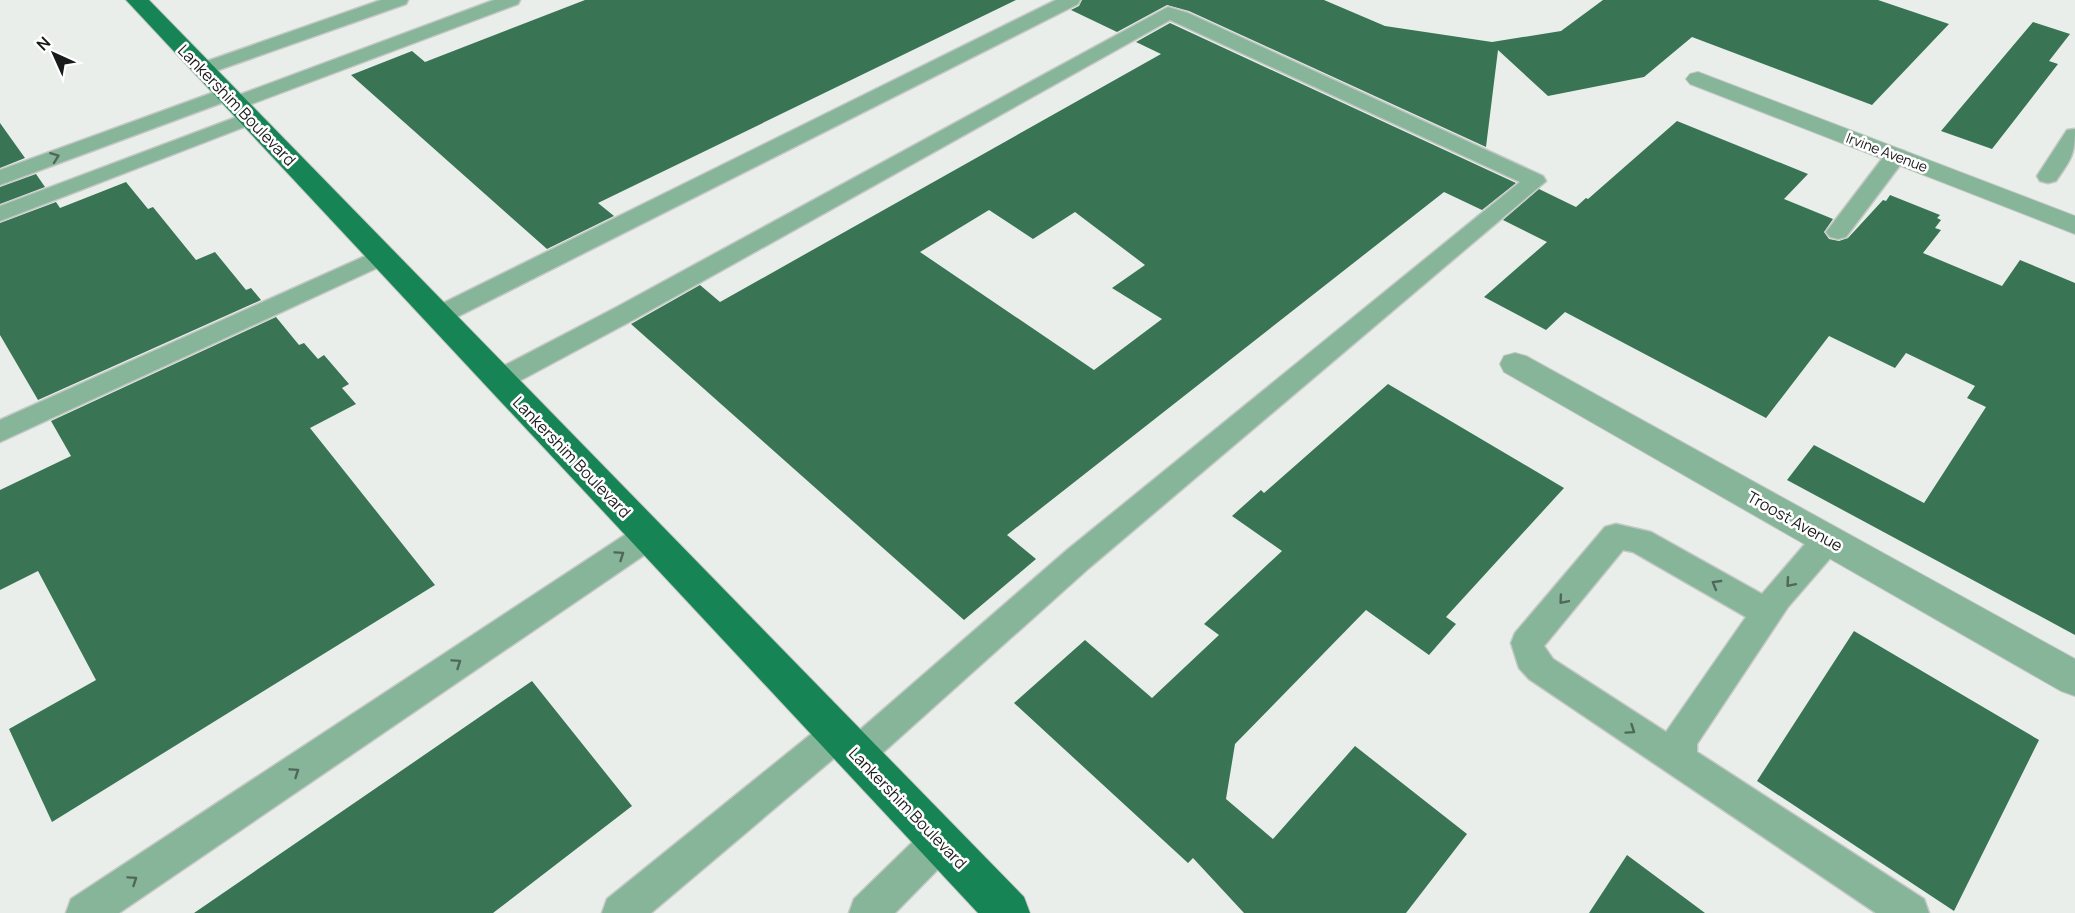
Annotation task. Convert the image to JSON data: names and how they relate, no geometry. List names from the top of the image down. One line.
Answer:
{"streets":{"main road":["Lankershim Boulevard"],"street":["Irvine Avenue","Troost Avenue"]},"north":"top left"}
